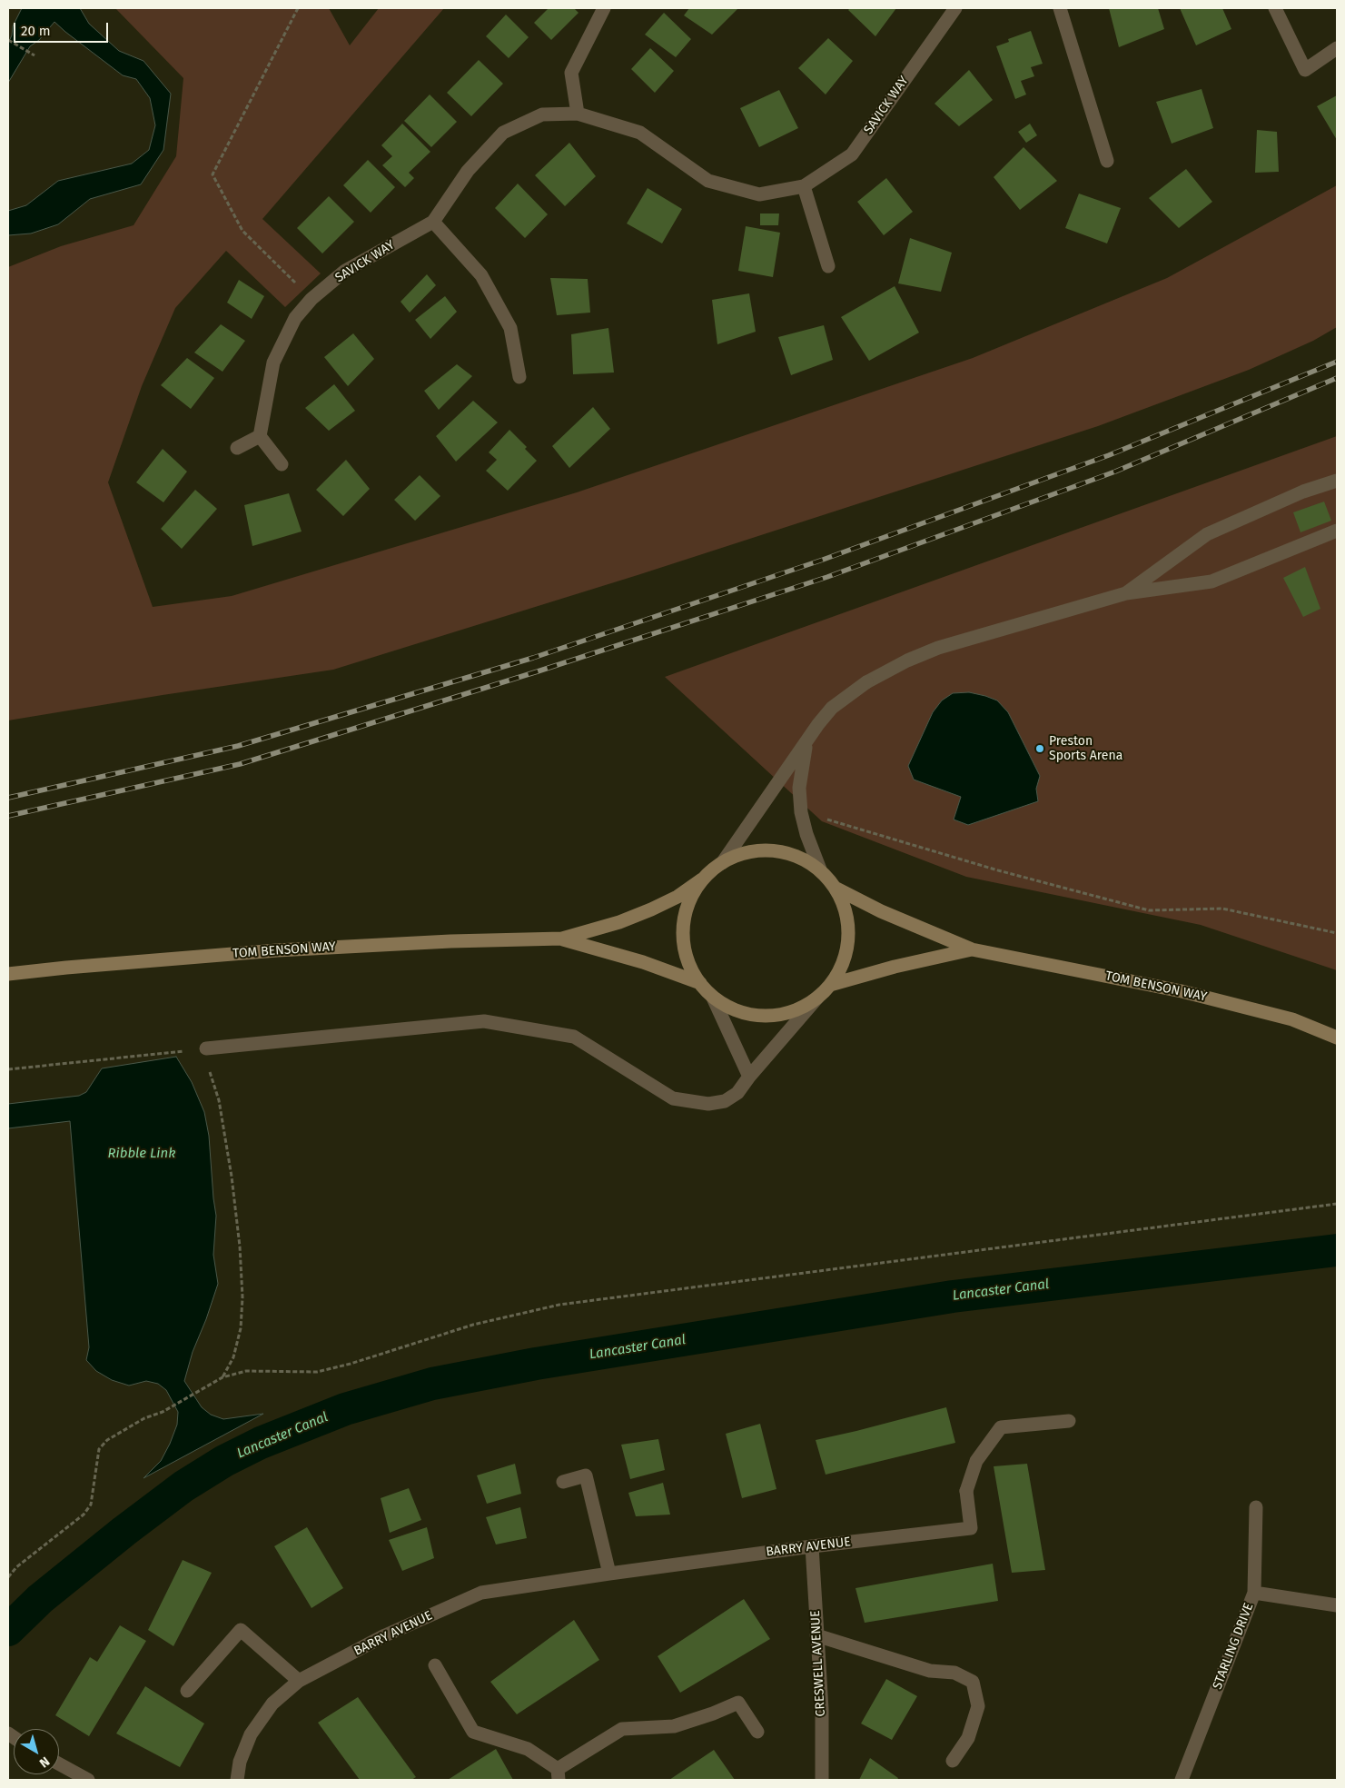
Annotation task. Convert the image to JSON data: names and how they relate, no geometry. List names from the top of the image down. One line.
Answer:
{"streets":{"main road":["TOM BENSON WAY"],"street":["SAVICK WAY","BARRY AVENUE","STARLING DRIVE","CRESWELL AVENUE"]},"crossings":[["BARRY AVENUE","CRESWELL AVENUE"]],"water":["Ribble Link","Lancaster Canal"],"places":["Preston Sports Arena"],"scale_bar":"20 m","north":"bottom right"}
